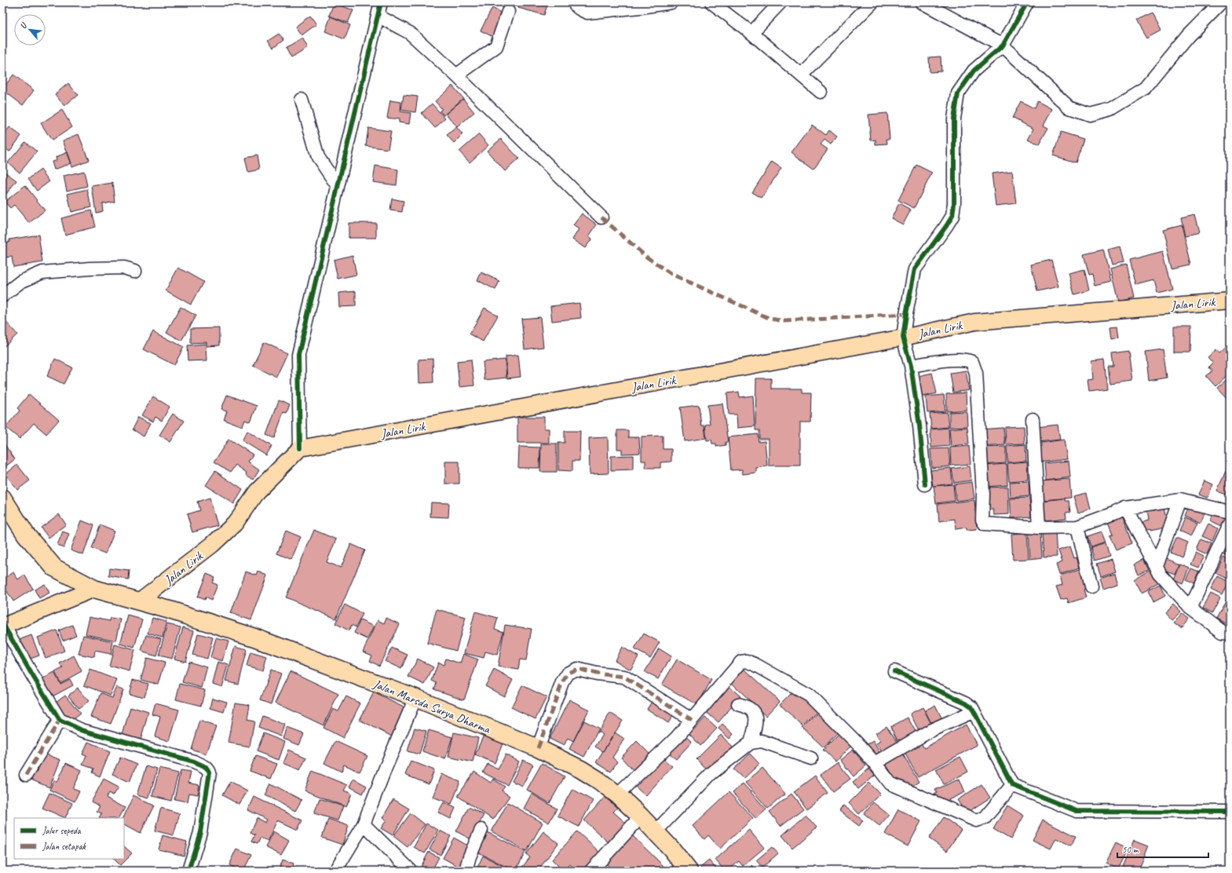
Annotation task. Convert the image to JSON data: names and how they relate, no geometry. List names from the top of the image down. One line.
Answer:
{"streets":{"highway":["Jalan Marsda Surya Dharma"],"main road":["Jalan Lirik"]},"crossings":[["Jalan Lirik","Jalan Marsda Surya Dharma"]],"legend":["Jalur sepeda","Jalan setapak"],"scale_bar":"50 m","north":"top left"}
